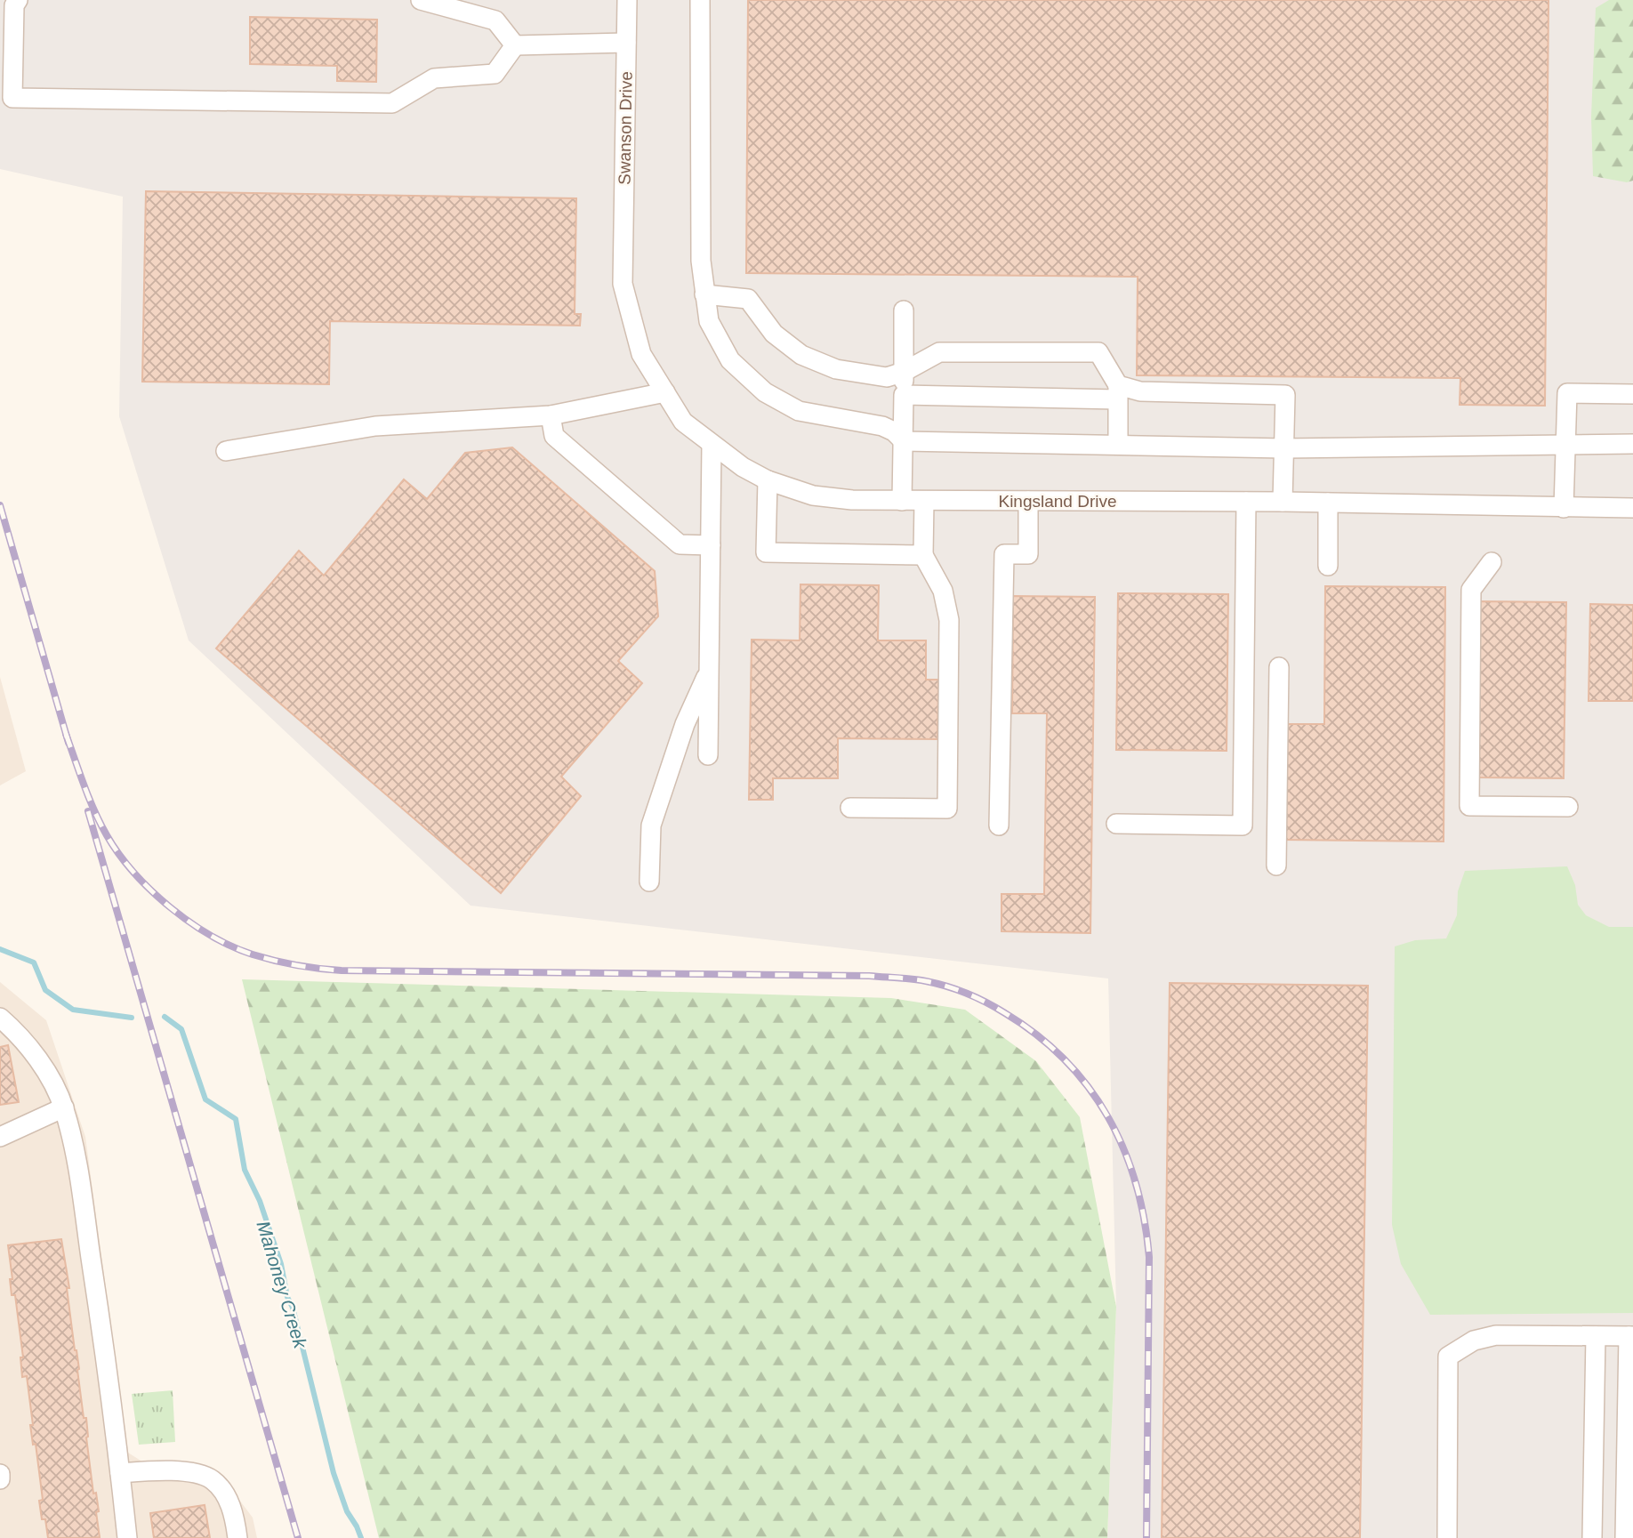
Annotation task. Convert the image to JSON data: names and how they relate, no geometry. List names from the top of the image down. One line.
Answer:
{"streets":{"street":["Swanson Drive","Kingsland Drive"]},"crossings":[["Swanson Drive","Kingsland Drive"]],"water":["Mahoney Creek"]}
